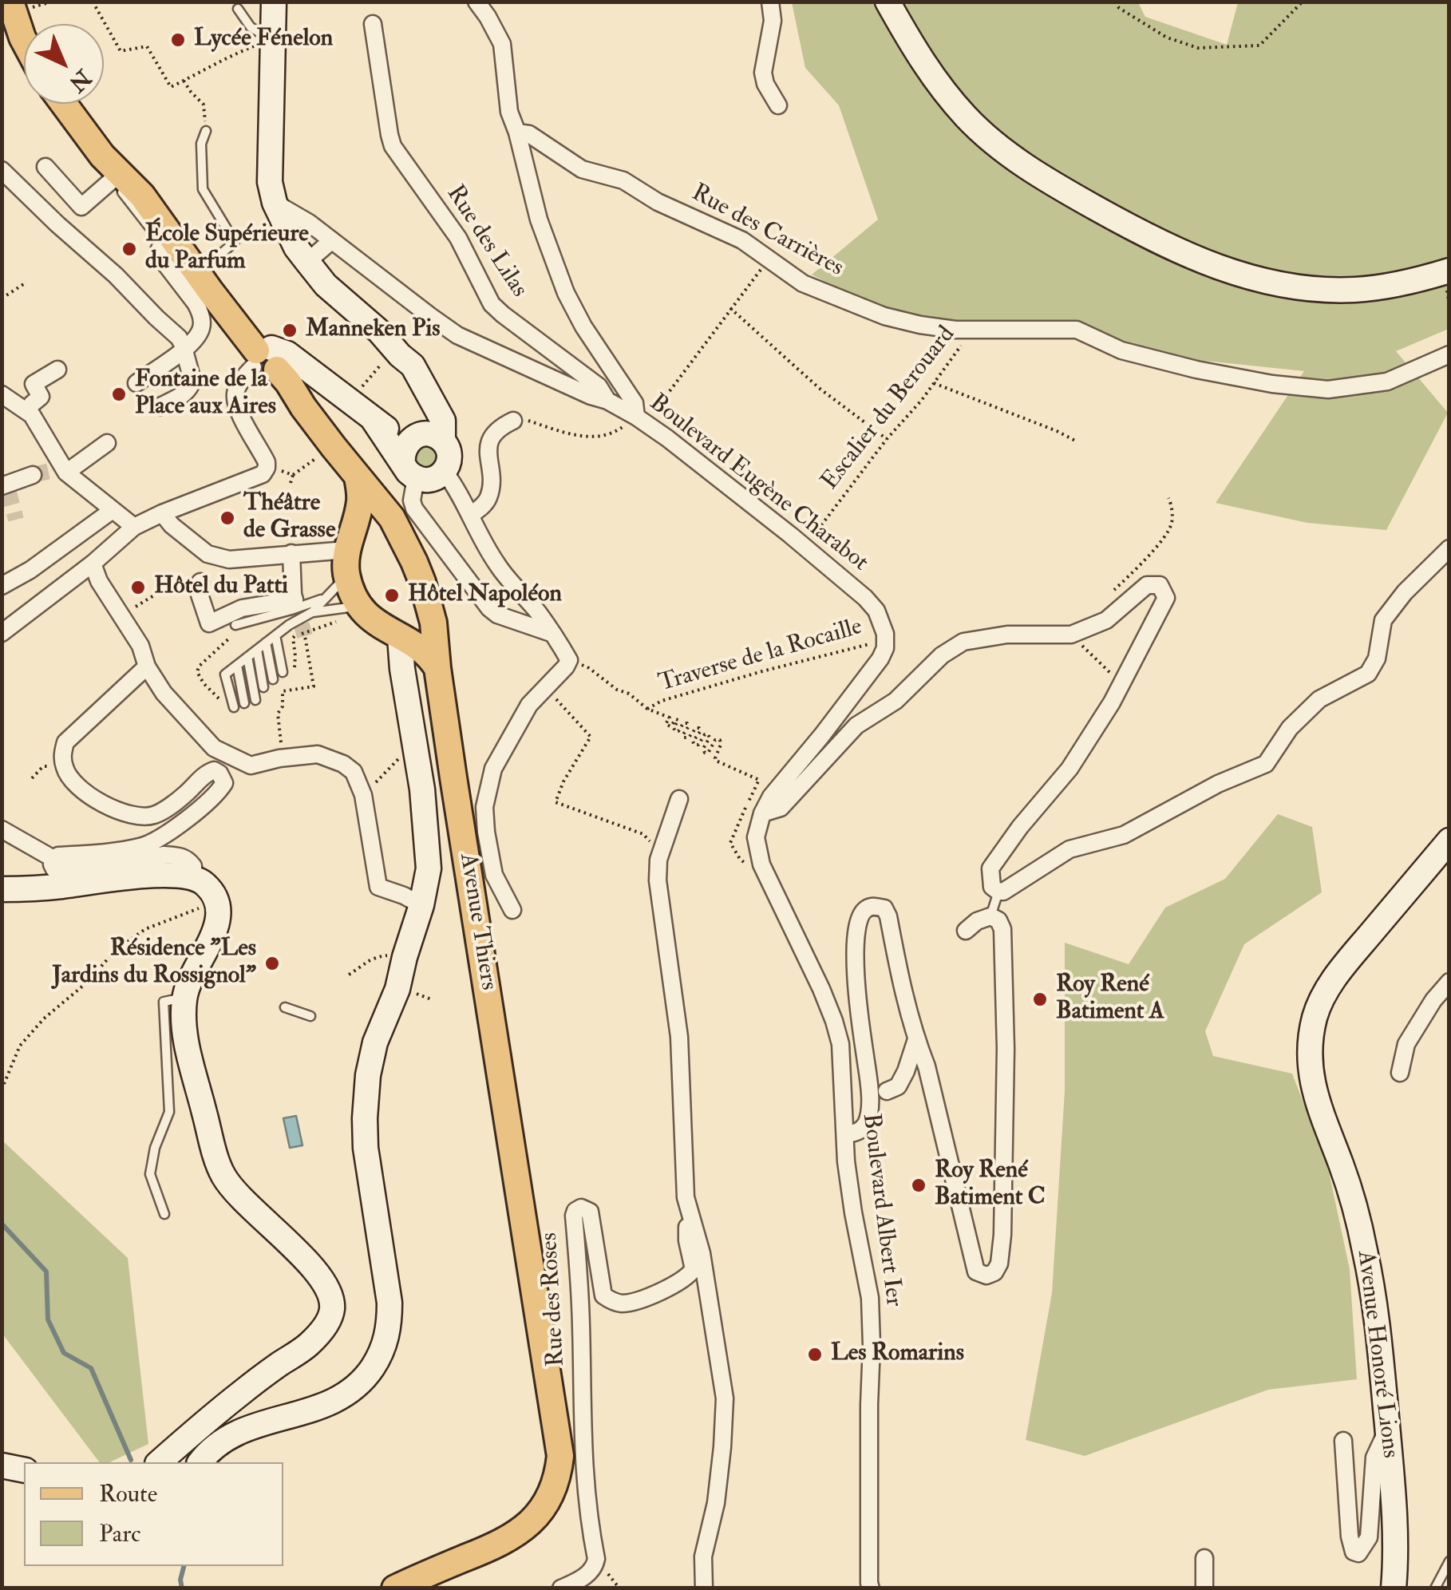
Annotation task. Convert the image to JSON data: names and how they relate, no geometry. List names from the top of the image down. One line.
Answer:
{"streets":{"main road":["Avenue Thiers","Avenue Honoré Lions"],"street":["Rue des Carrières","Rue des Lilas","Boulevard Eugène Charabot","Boulevard Albert Ier","Rue des Roses"],"path":["Escalier du Berouard","Traverse de la Rocaille"]},"crossings":[["Rue des Carrières","Escalier du Berouard"],["Rue des Lilas","Boulevard Eugène Charabot"],["Escalier du Berouard","Boulevard Eugène Charabot"],["Boulevard Eugène Charabot","Traverse de la Rocaille"],["Avenue Thiers","Rue des Roses"]],"places":["Lycée Fénelon","École Supérieure du Parfum","Manneken Pis","Fontaine de la Place aux Aires","Théâtre de Grasse","Hôtel du Patti","Hôtel Napoléon","Résidence \"Les Jardins du Rossignol\"","Roy René Batiment A","Roy René Batiment C","Les Romarins"],"legend":["Route","Parc"],"north":"bottom right"}
